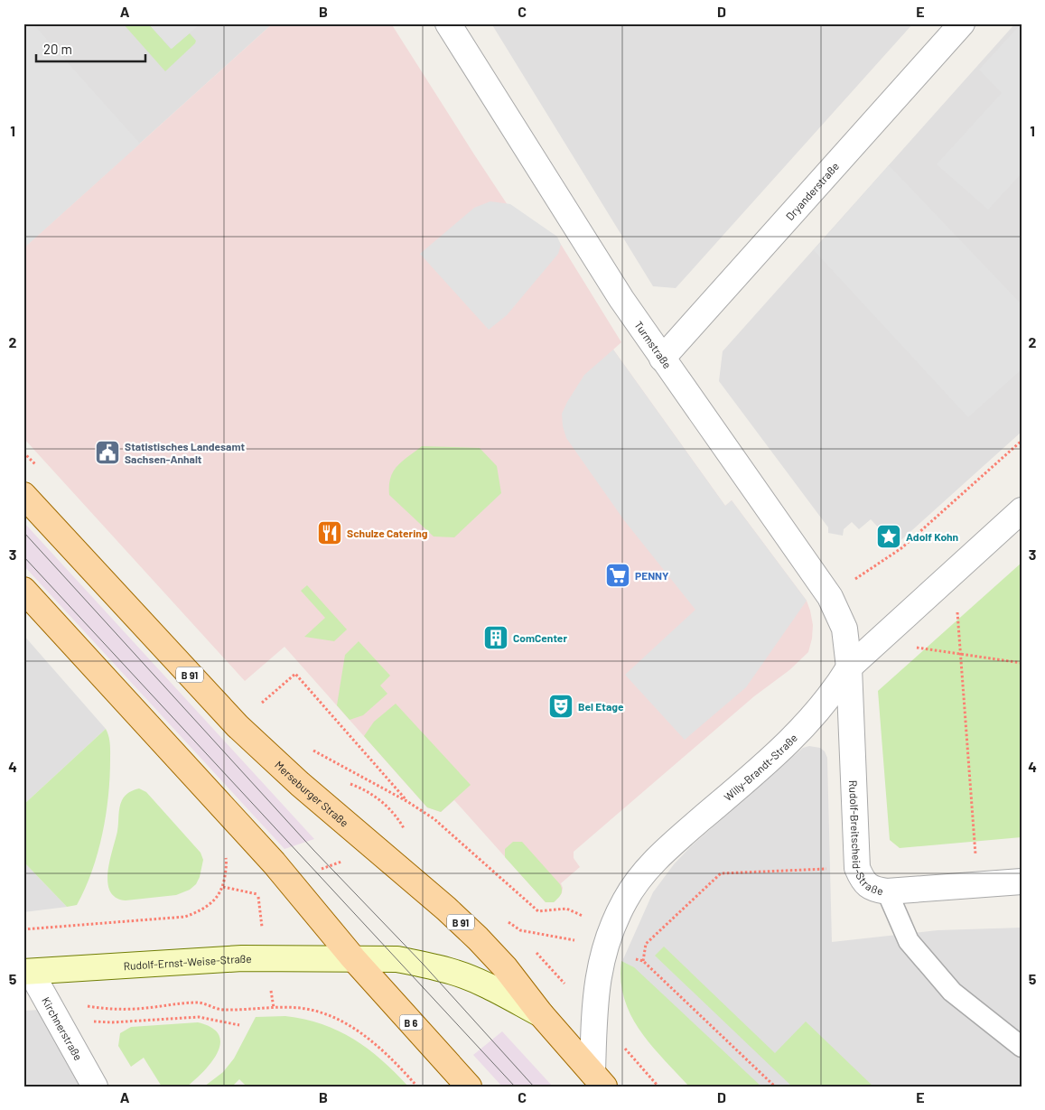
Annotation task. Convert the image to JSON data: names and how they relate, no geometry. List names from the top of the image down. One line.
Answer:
{"streets":{"main road":["B 91","Merseburger Straße","Rudolf-Ernst-Weise-Straße","B 6"],"street":["Dryanderstraße","Turmstraße","Willy-Brandt-Straße","Rudolf-Breitscheid-Straße","Kirchnerstraße"]},"crossings":[["Dryanderstraße","Turmstraße"],["Turmstraße","Willy-Brandt-Straße"],["Turmstraße","Rudolf-Breitscheid-Straße"],["Willy-Brandt-Straße","Merseburger Straße"],["Willy-Brandt-Straße","Rudolf-Breitscheid-Straße"],["Merseburger Straße","Rudolf-Ernst-Weise-Straße"],["Rudolf-Ernst-Weise-Straße","B 6"],["Rudolf-Ernst-Weise-Straße","Kirchnerstraße"]],"places":{"public building":["Statistisches Landesamt Sachsen-Anhalt"],"restaurant":["Schulze Catering"],"place":["Adolf Kohn"],"supermarket":["PENNY"],"building":["ComCenter"],"theatre":["Bel Etage"]},"scale_bar":"20 m","grid":{"columns":["A","B","C","D","E"],"rows":["1","2","3","4","5"]}}
